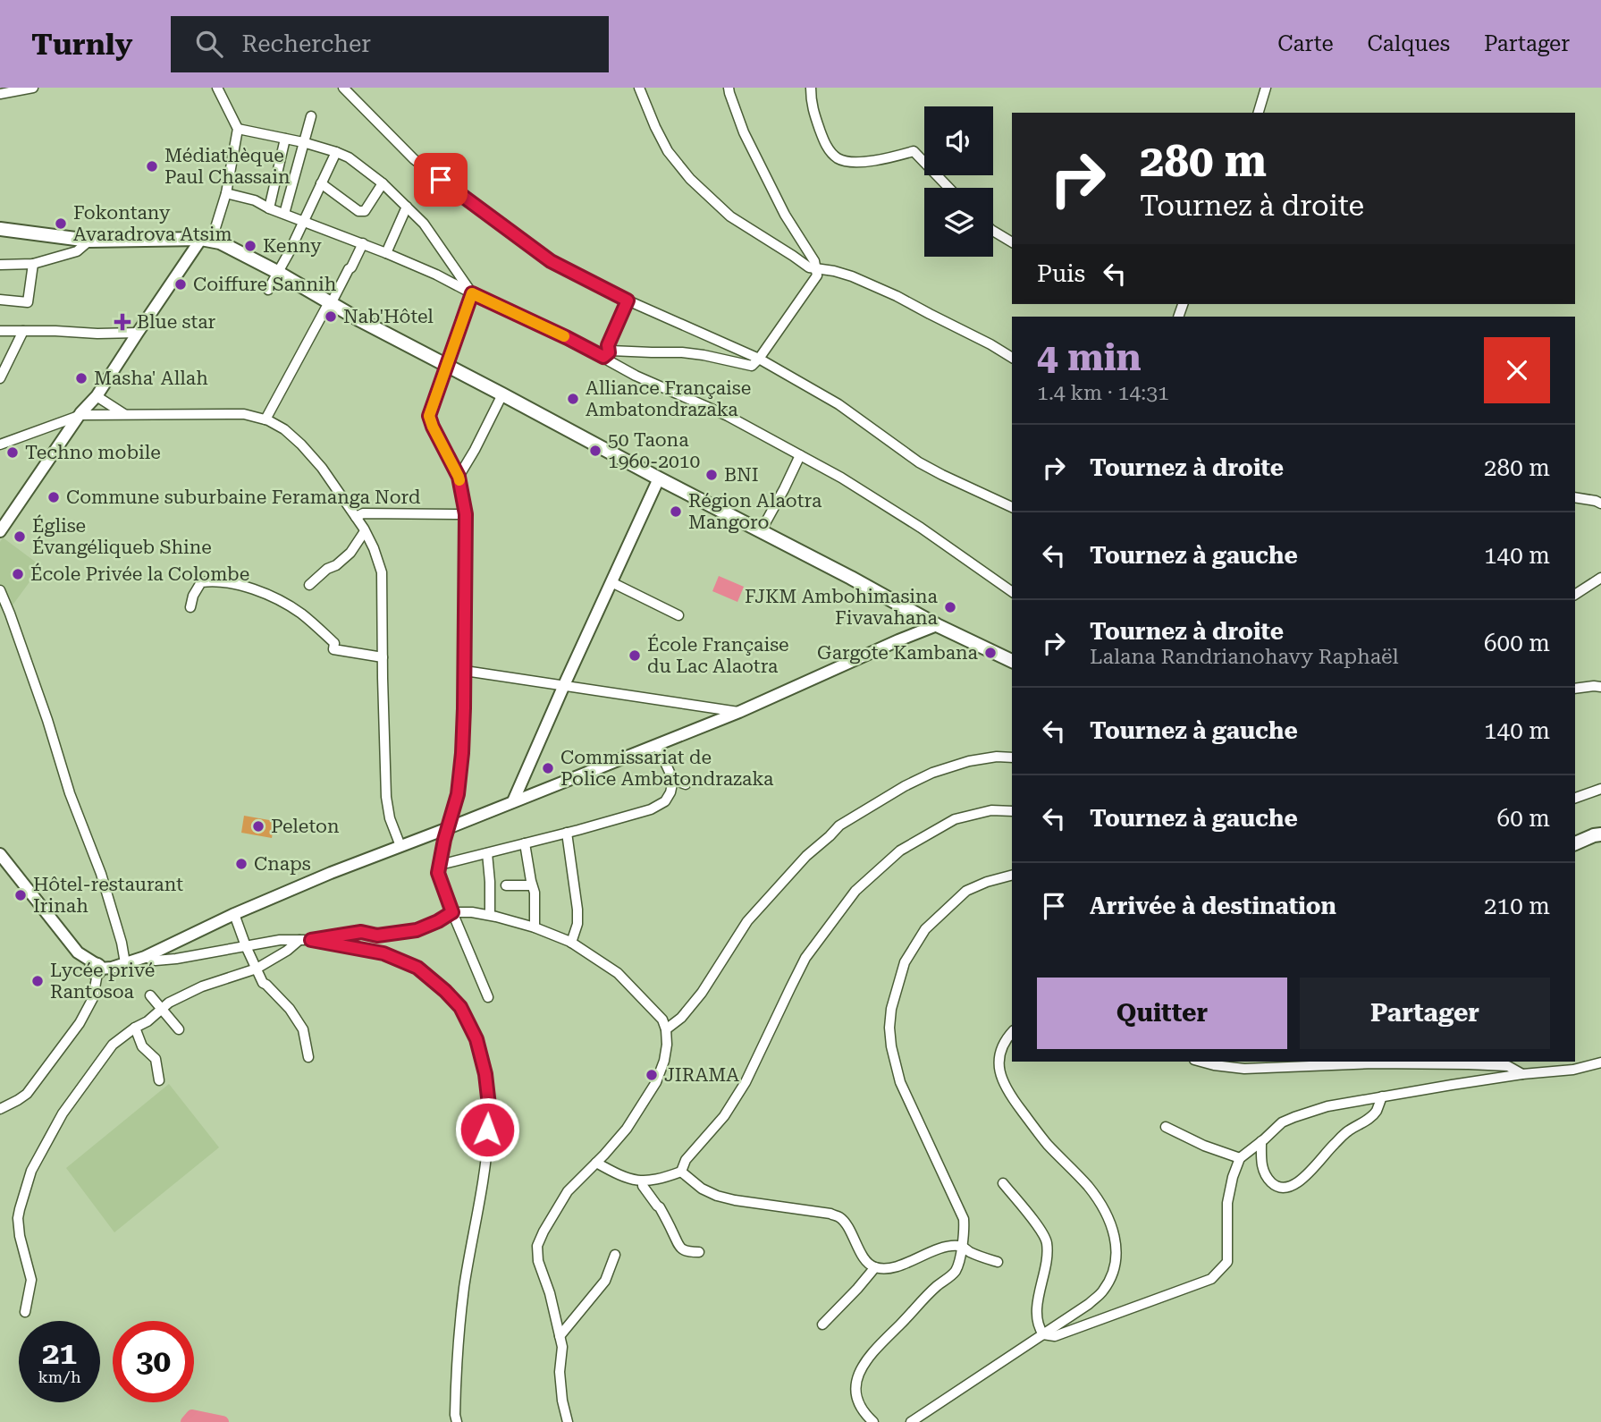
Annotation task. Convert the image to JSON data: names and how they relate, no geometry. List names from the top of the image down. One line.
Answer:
{"places":{"other":["Médiathèque Paul Chassain","Fokontany Avaradrova Atsim","Kenny","Coiffure Sannih","Nab'Hôtel","Masha' Allah","Alliance Française Ambatondrazaka","50 Taona 1960-2010","Techno mobile","BNI","Commune suburbaine Feramanga Nord","Région Alaotra Mangoro","Église Évangéliqueb Shine","École Privée la Colombe","FJKM Ambohimasina Fivavahana","Gargote Kambana","École Française du Lac Alaotra","Commissariat de Police Ambatondrazaka","Peleton","Cnaps","Hôtel-restaurant Irinah","Lycée privé Rantosoa","JIRAMA"],"health":["Blue star"]},"page":{"header":"Turnly","search":"Rechercher","nav":["Carte","Calques","Partager"],"turn":["280 m","Tournez à droite"],"then":"Puis","heading":["4 min","1.4 km · 14:31"],"list":[{"name":"Tournez à droite","value":"280 m"},{"name":"Tournez à gauche","value":"140 m"},{"name":"Tournez à droite","note":"Lalana Randrianohavy Raphaël","value":"600 m"},{"name":"Tournez à gauche","value":"140 m"},{"name":"Tournez à gauche","value":"60 m"},{"name":"Arrivée à destination","value":"210 m"}],"buttons":["Quitter","Partager"],"speed":"21 km/h","limit":"30"}}
